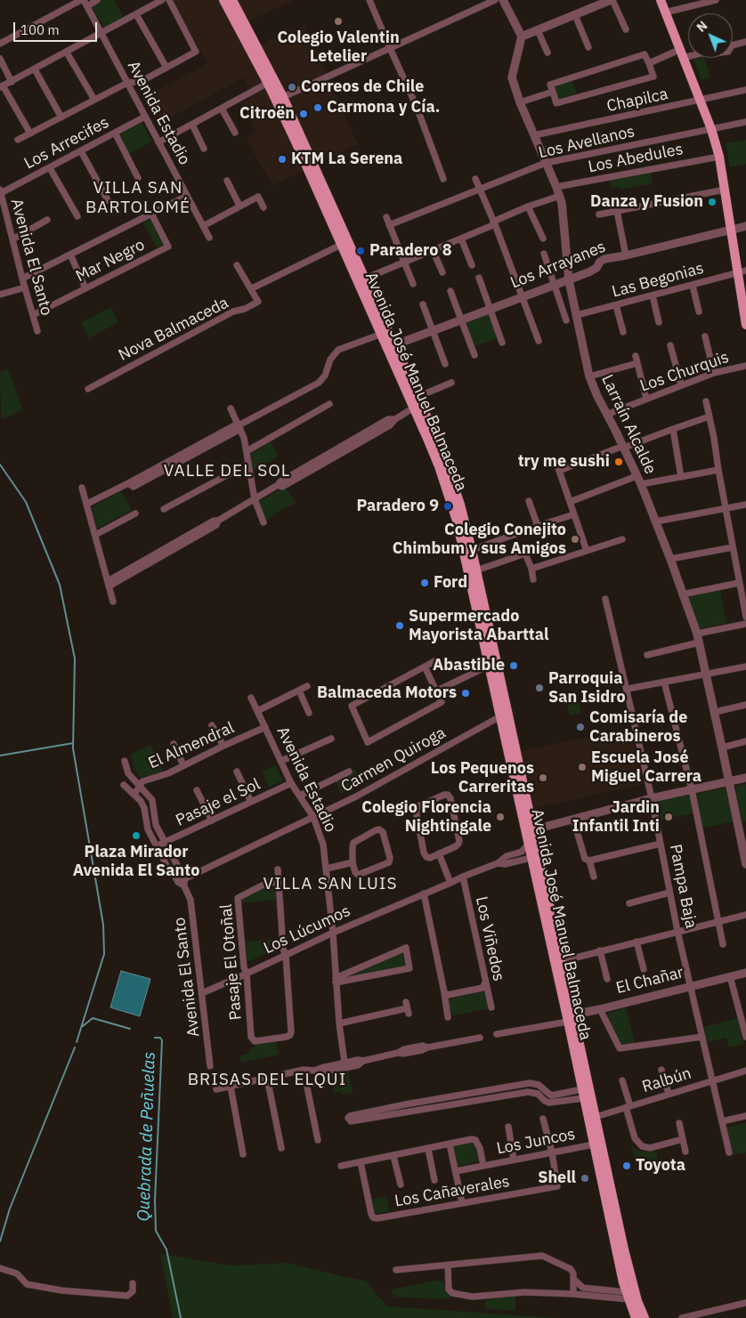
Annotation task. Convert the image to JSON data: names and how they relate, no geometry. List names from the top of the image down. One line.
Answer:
{"streets":{"main road":["Avenida José Manuel Balmaceda"],"street":["Chapilca","Avenida Estadio","Los Avellanos","Los Arrecifes","Los Abedules","Avenida El Santo","Mar Negro","Los Arrayanes","Las Begonias","Nova Balmaceda","Los Churquis","Larraín Alcalde","El Almendral","Carmen Quiroga","Pasaje el Sol","Pampa Baja","Los Lúcumos","Los Viñedos","Pasaje El Otoñal","El Chañar","Ralbún","Los Juncos","Los Cañaverales"]},"crossings":[["Chapilca","Larraín Alcalde"],["Avenida Estadio","Los Arrecifes"],["Avenida Estadio","El Almendral"],["Avenida Estadio","Carmen Quiroga"],["Avenida Estadio","Pasaje el Sol"],["Avenida Estadio","Los Lúcumos"],["Los Avellanos","Larraín Alcalde"],["Los Arrecifes","Avenida El Santo"],["Los Abedules","Larraín Alcalde"],["Avenida El Santo","Mar Negro"],["Avenida El Santo","El Almendral"],["Avenida El Santo","Carmen Quiroga"],["Avenida El Santo","Pasaje el Sol"],["Avenida El Santo","Los Lúcumos"],["Los Arrayanes","Avenida José Manuel Balmaceda"],["Los Arrayanes","Larraín Alcalde"],["Las Begonias","Larraín Alcalde"],["Los Churquis","Larraín Alcalde"],["Avenida José Manuel Balmaceda","Carmen Quiroga"],["Avenida José Manuel Balmaceda","Los Lúcumos"],["Avenida José Manuel Balmaceda","El Chañar"],["Avenida José Manuel Balmaceda","Ralbún"],["Avenida José Manuel Balmaceda","Los Juncos"],["Pampa Baja","El Chañar"],["Pampa Baja","Ralbún"],["Los Lúcumos","Los Viñedos"],["Los Lúcumos","Pasaje El Otoñal"],["Los Juncos","Los Cañaverales"]],"districts":["VILLA SAN BARTOLOMÉ","VALLE DEL SOL","VILLA SAN LUIS","BRISAS DEL ELQUI"],"water":["Quebrada de Peñuelas"],"places":["Colegio Valentin Letelier","Correos de Chile","Carmona y Cía.","Citroën","KTM La Serena","Danza y Fusion","Paradero 8","try me sushi","Paradero 9","Colegio Conejito Chimbum y sus Amigos","Ford","Supermercado Mayorista Abarttal","Abastible","Parroquia San Isidro","Balmaceda Motors","Comisaría de Carabineros","Escuela José Miguel Carrera","Los Pequenos Carreritas","Colegio Florencia Nightingale","Jardin Infantil Inti","Plaza Mirador Avenida El Santo","Toyota","Shell"],"scale_bar":"100 m","north":"top left"}
